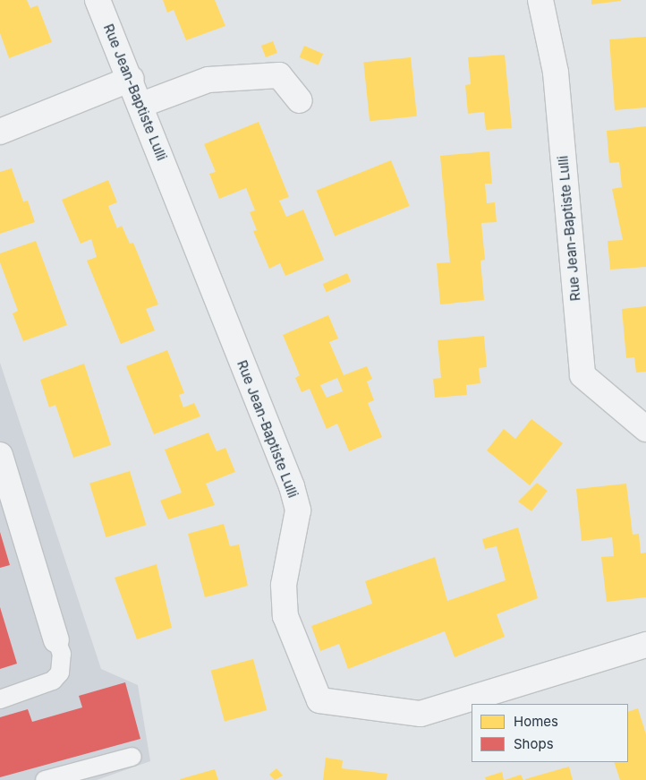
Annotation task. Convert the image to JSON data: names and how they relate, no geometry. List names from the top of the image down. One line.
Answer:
{"streets":{"street":["Rue Jean-Baptiste Lulli"]},"legend":["Homes","Shops"]}
